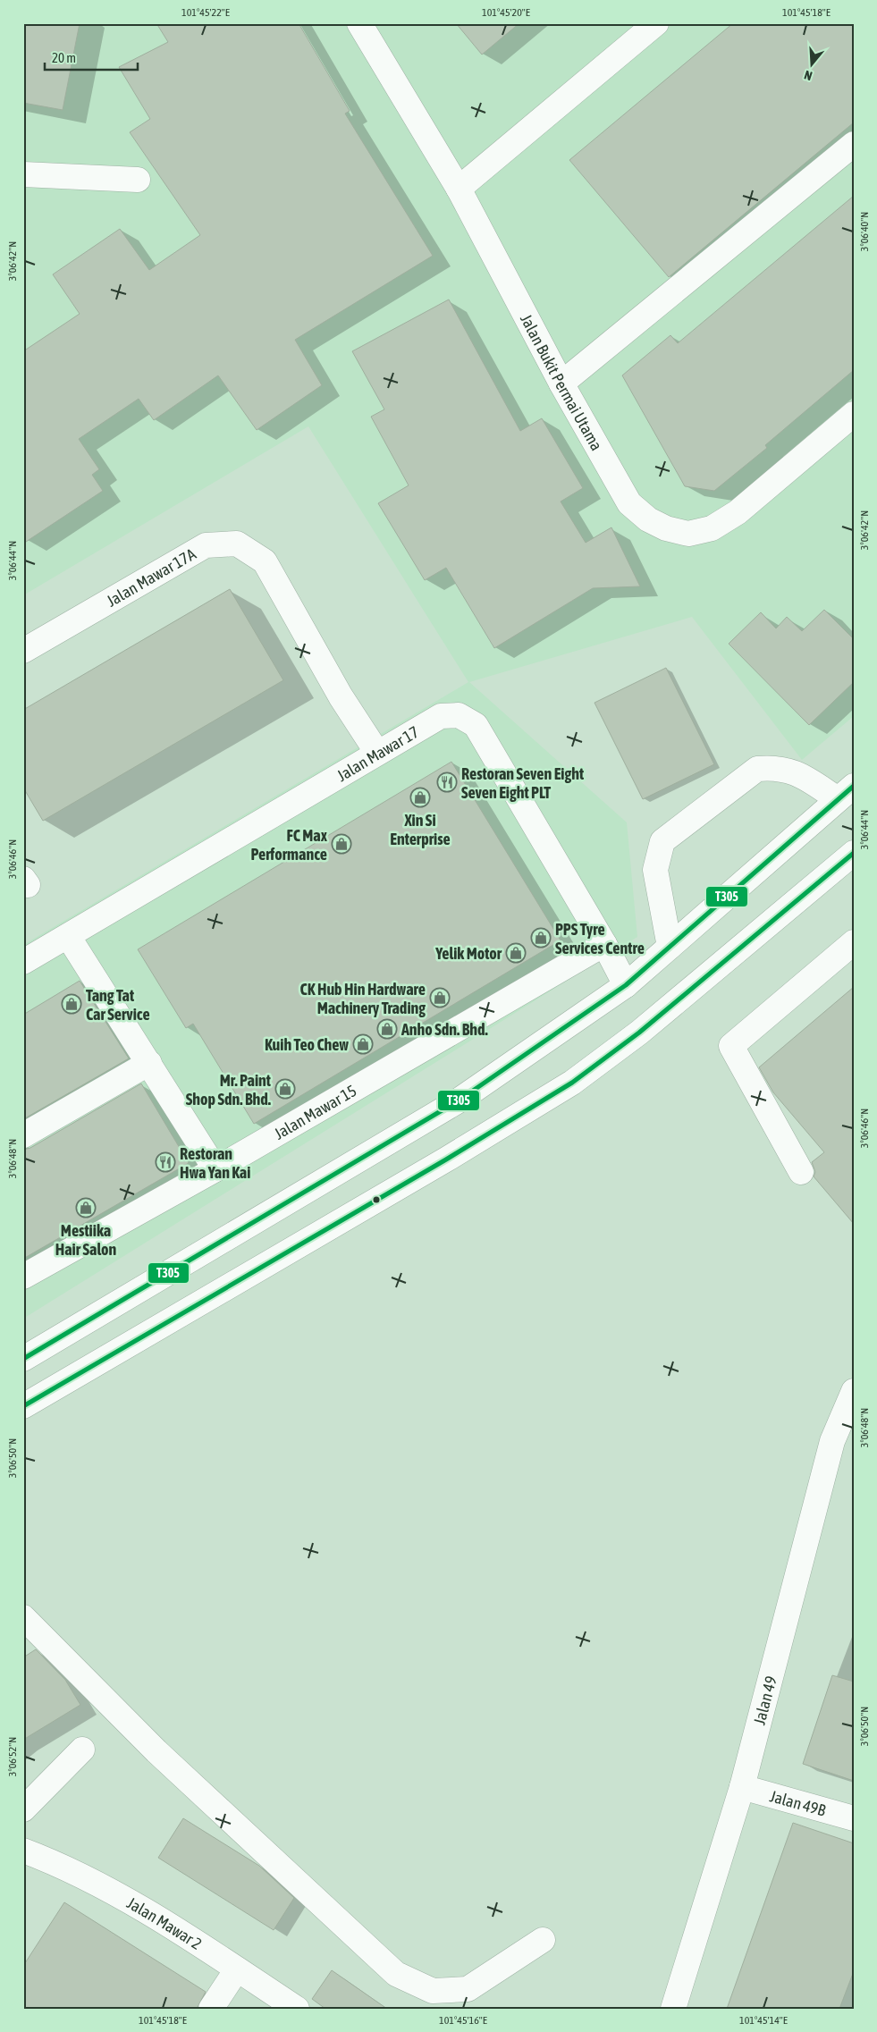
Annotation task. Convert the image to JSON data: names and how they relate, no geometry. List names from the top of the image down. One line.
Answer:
{"streets":{"street":["Jalan Bukit Permai Utama","Jalan Mawar 17A","Jalan Mawar 17","Jalan Mawar 15","Jalan 49","Jalan 49B","Jalan Mawar 2"]},"crossings":[["Jalan Mawar 17A","Jalan Mawar 17"],["Jalan Mawar 17","Jalan Mawar 15"],["Jalan 49","Jalan 49B"]],"places":{"restaurant":["Restoran Seven Eight Seven Eight PLT","Restoran Hwa Yan Kai"],"shop":["Xin Si Enterprise","FC Max Performance","PPS Tyre Services Centre","Yelik Motor","CK Hub Hin Hardware Machinery Trading","Tang Tat Car Service","Anho Sdn. Bhd.","Kuih Teo Chew","Mr. Paint Shop Sdn. Bhd.","Mestiika Hair Salon"]},"lines":["transit line T305"],"scale_bar":"20 m","north":"bottom","coordinates":["101°45'22\"E","101°45'20\"E","101°45'18\"E","3°06'40\"N","3°06'42\"N","3°06'44\"N","3°06'46\"N","3°06'48\"N","3°06'50\"N","3°06'52\"N","101°45'16\"E","101°45'14\"E"]}
